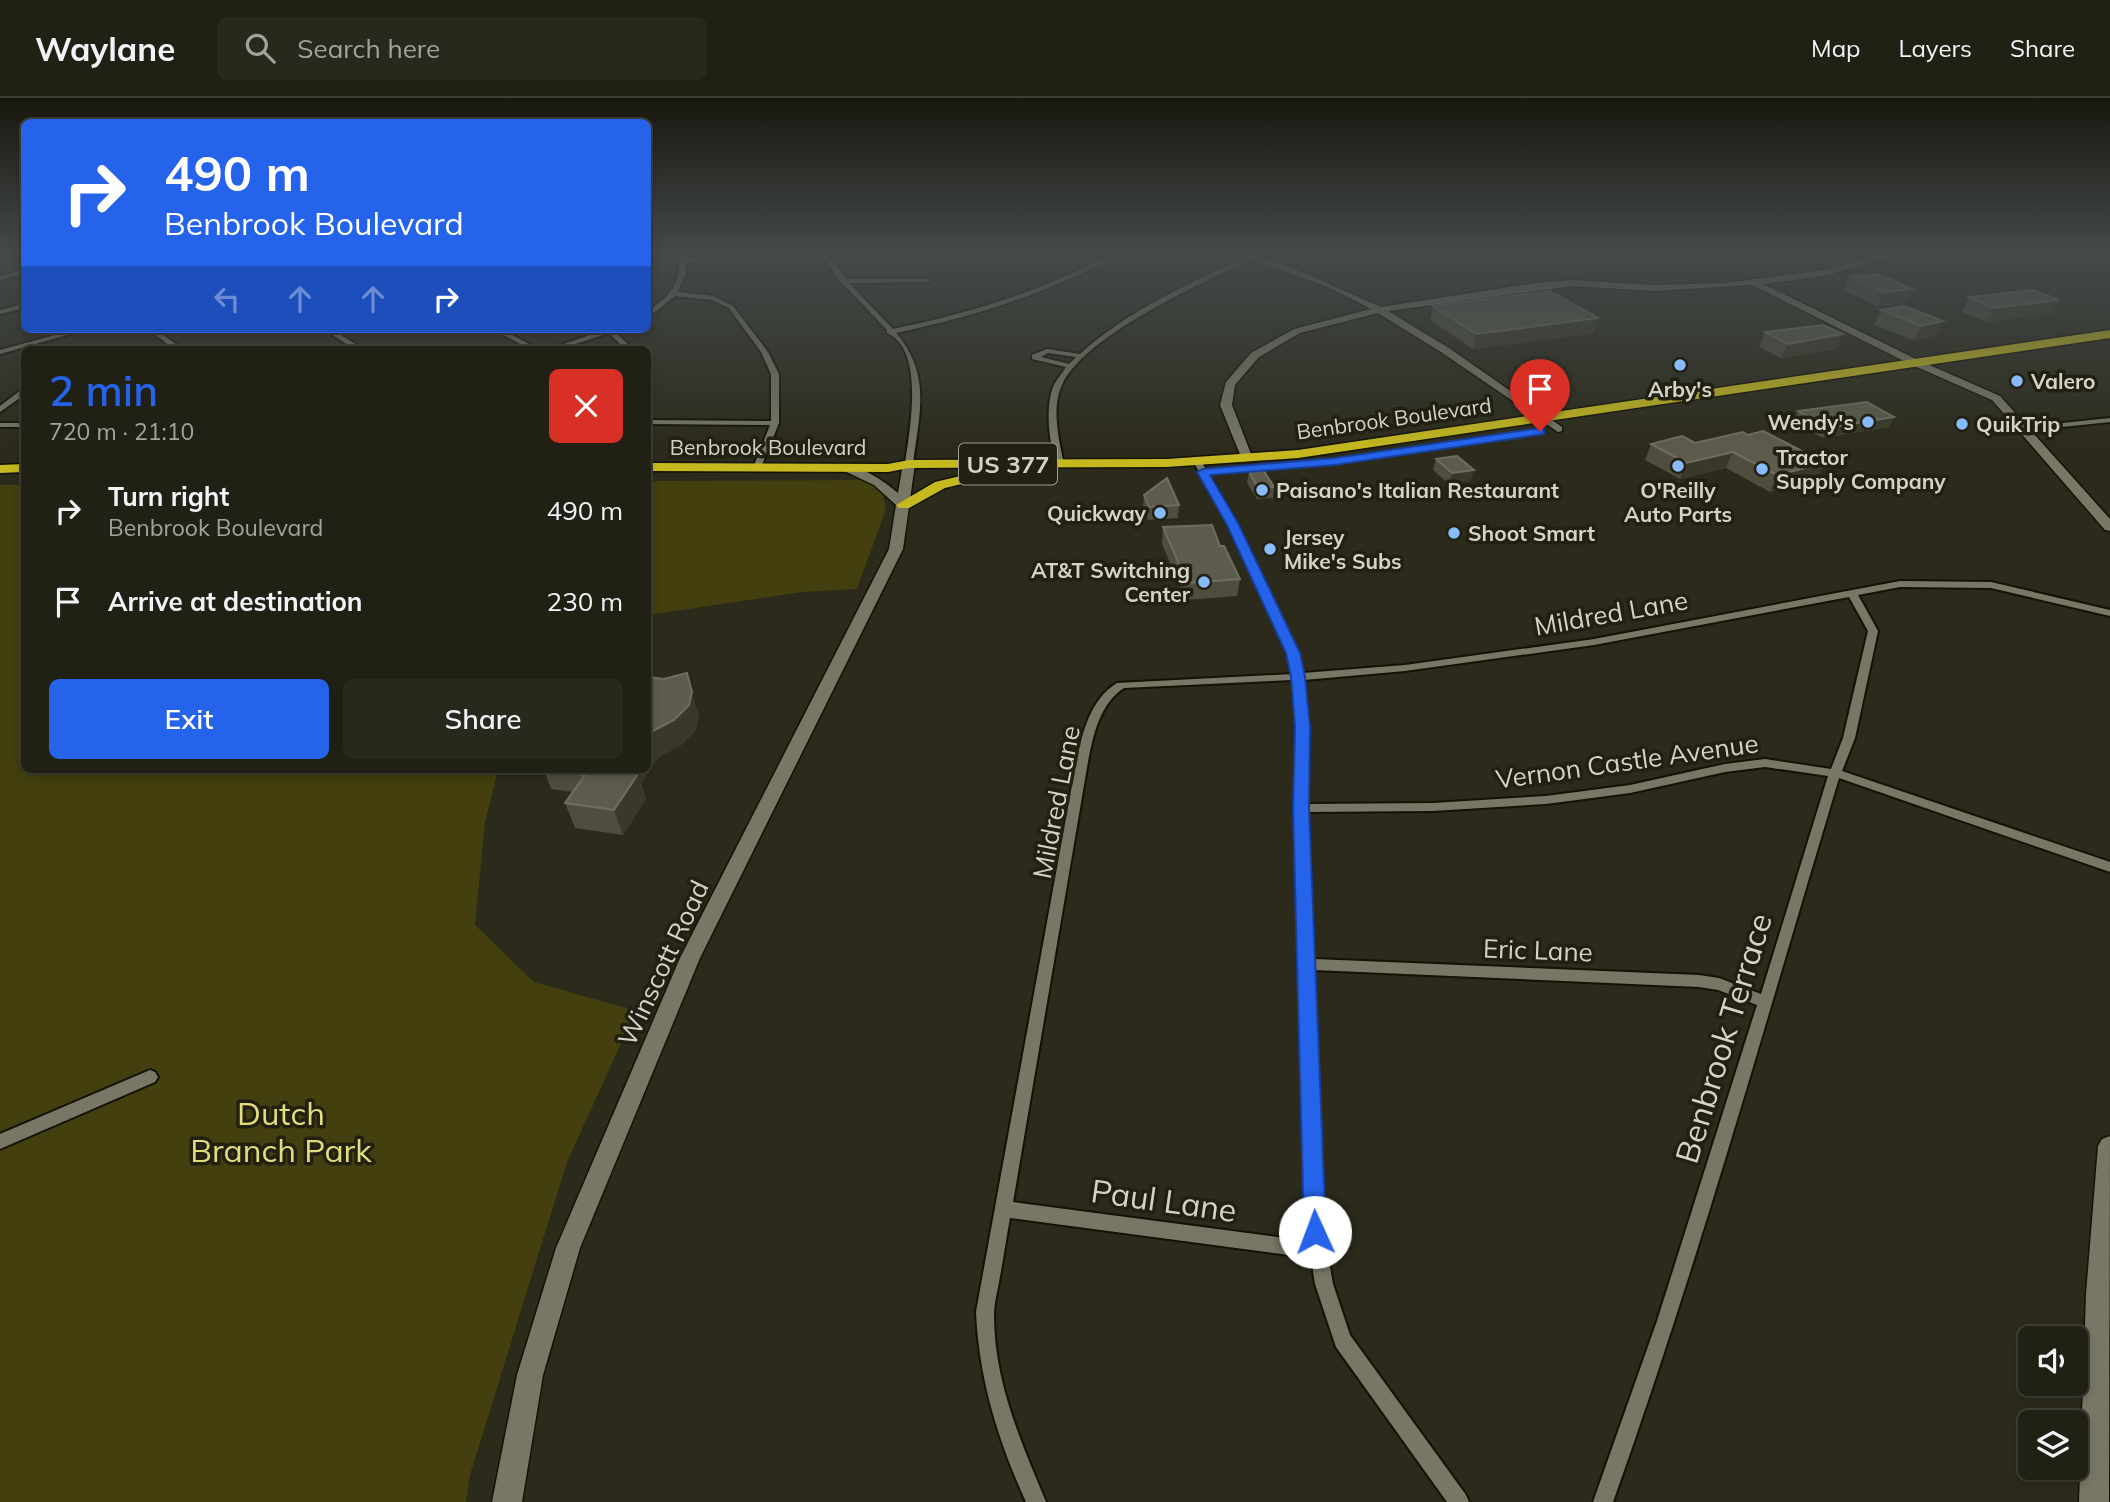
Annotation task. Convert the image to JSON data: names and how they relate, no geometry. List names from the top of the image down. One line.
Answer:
{"streets":{"highway":["Benbrook Boulevard","US 377"],"street":["Mildred Lane","Vernon Castle Avenue","Eric Lane","Winscott Road","Benbrook Terrace","Paul Lane"]},"crossings":[["Benbrook Boulevard","Winscott Road"],["Mildred Lane","Benbrook Terrace"],["Mildred Lane","Paul Lane"],["Vernon Castle Avenue","Benbrook Terrace"],["Eric Lane","Benbrook Terrace"]],"parks":["Dutch Branch Park"],"places":["Arby's","Valero","Wendy's","QuikTrip","O'Reilly Auto Parts","Tractor Supply Company","Paisano's Italian Restaurant","Quickway","Shoot Smart","Jersey Mike's Subs","AT&T Switching Center"],"page":{"header":"Waylane","search":"Search here","nav":["Map","Layers","Share"],"turn":["490 m","Benbrook Boulevard"],"heading":["2 min","720 m · 21:10"],"list":[{"name":"Turn right","note":"Benbrook Boulevard","value":"490 m"},{"name":"Arrive at destination","value":"230 m"}],"buttons":["Exit","Share"]}}
